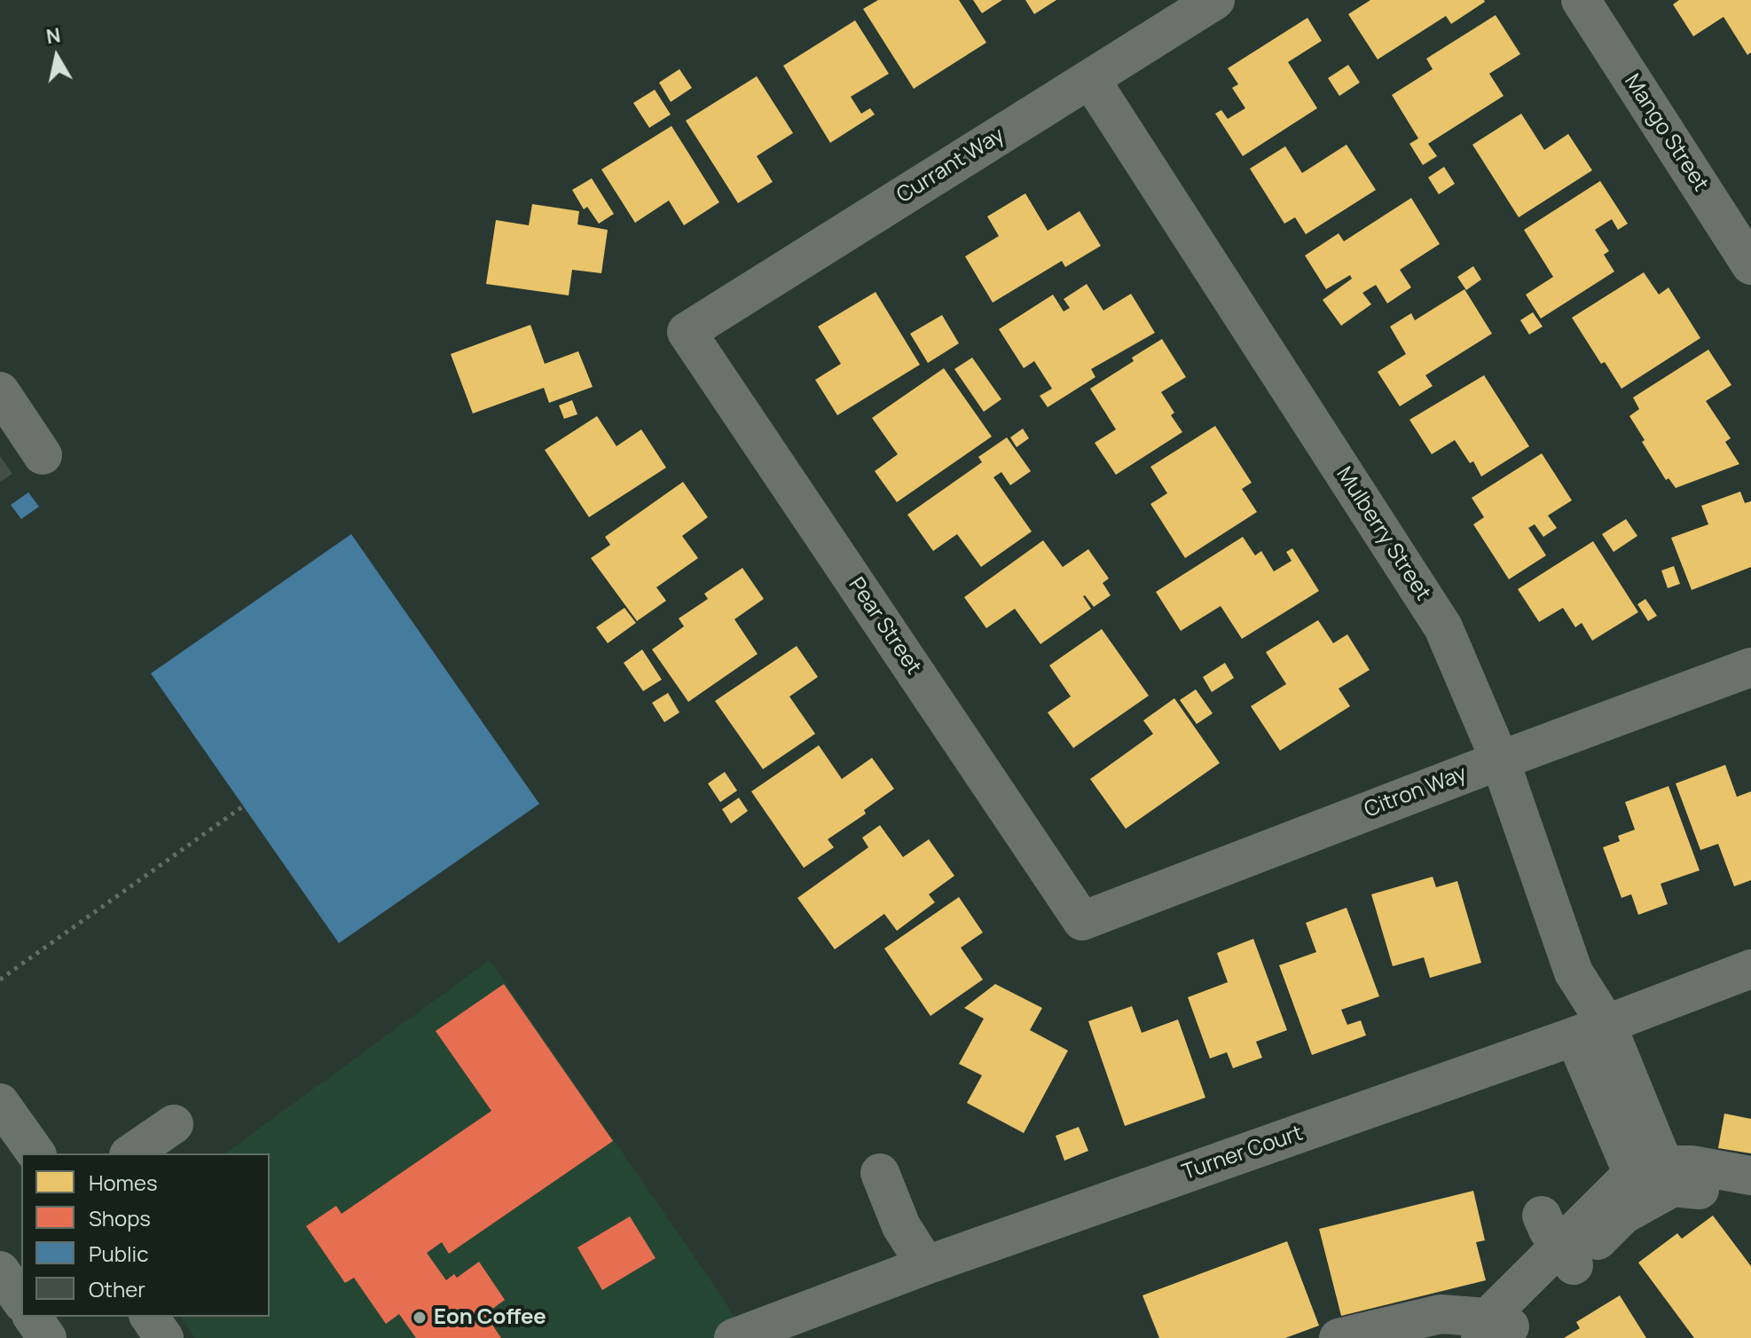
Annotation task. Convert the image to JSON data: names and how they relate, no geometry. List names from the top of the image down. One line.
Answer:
{"streets":{"street":["Mango Street","Currant Way","Mulberry Street","Pear Street","Citron Way","Turner Court"]},"crossings":[["Currant Way","Mulberry Street"],["Currant Way","Pear Street"],["Mulberry Street","Citron Way"],["Mulberry Street","Turner Court"],["Pear Street","Citron Way"]],"places":["Eon Coffee"],"legend":["Homes","Shops","Public","Other"],"north":"top"}
